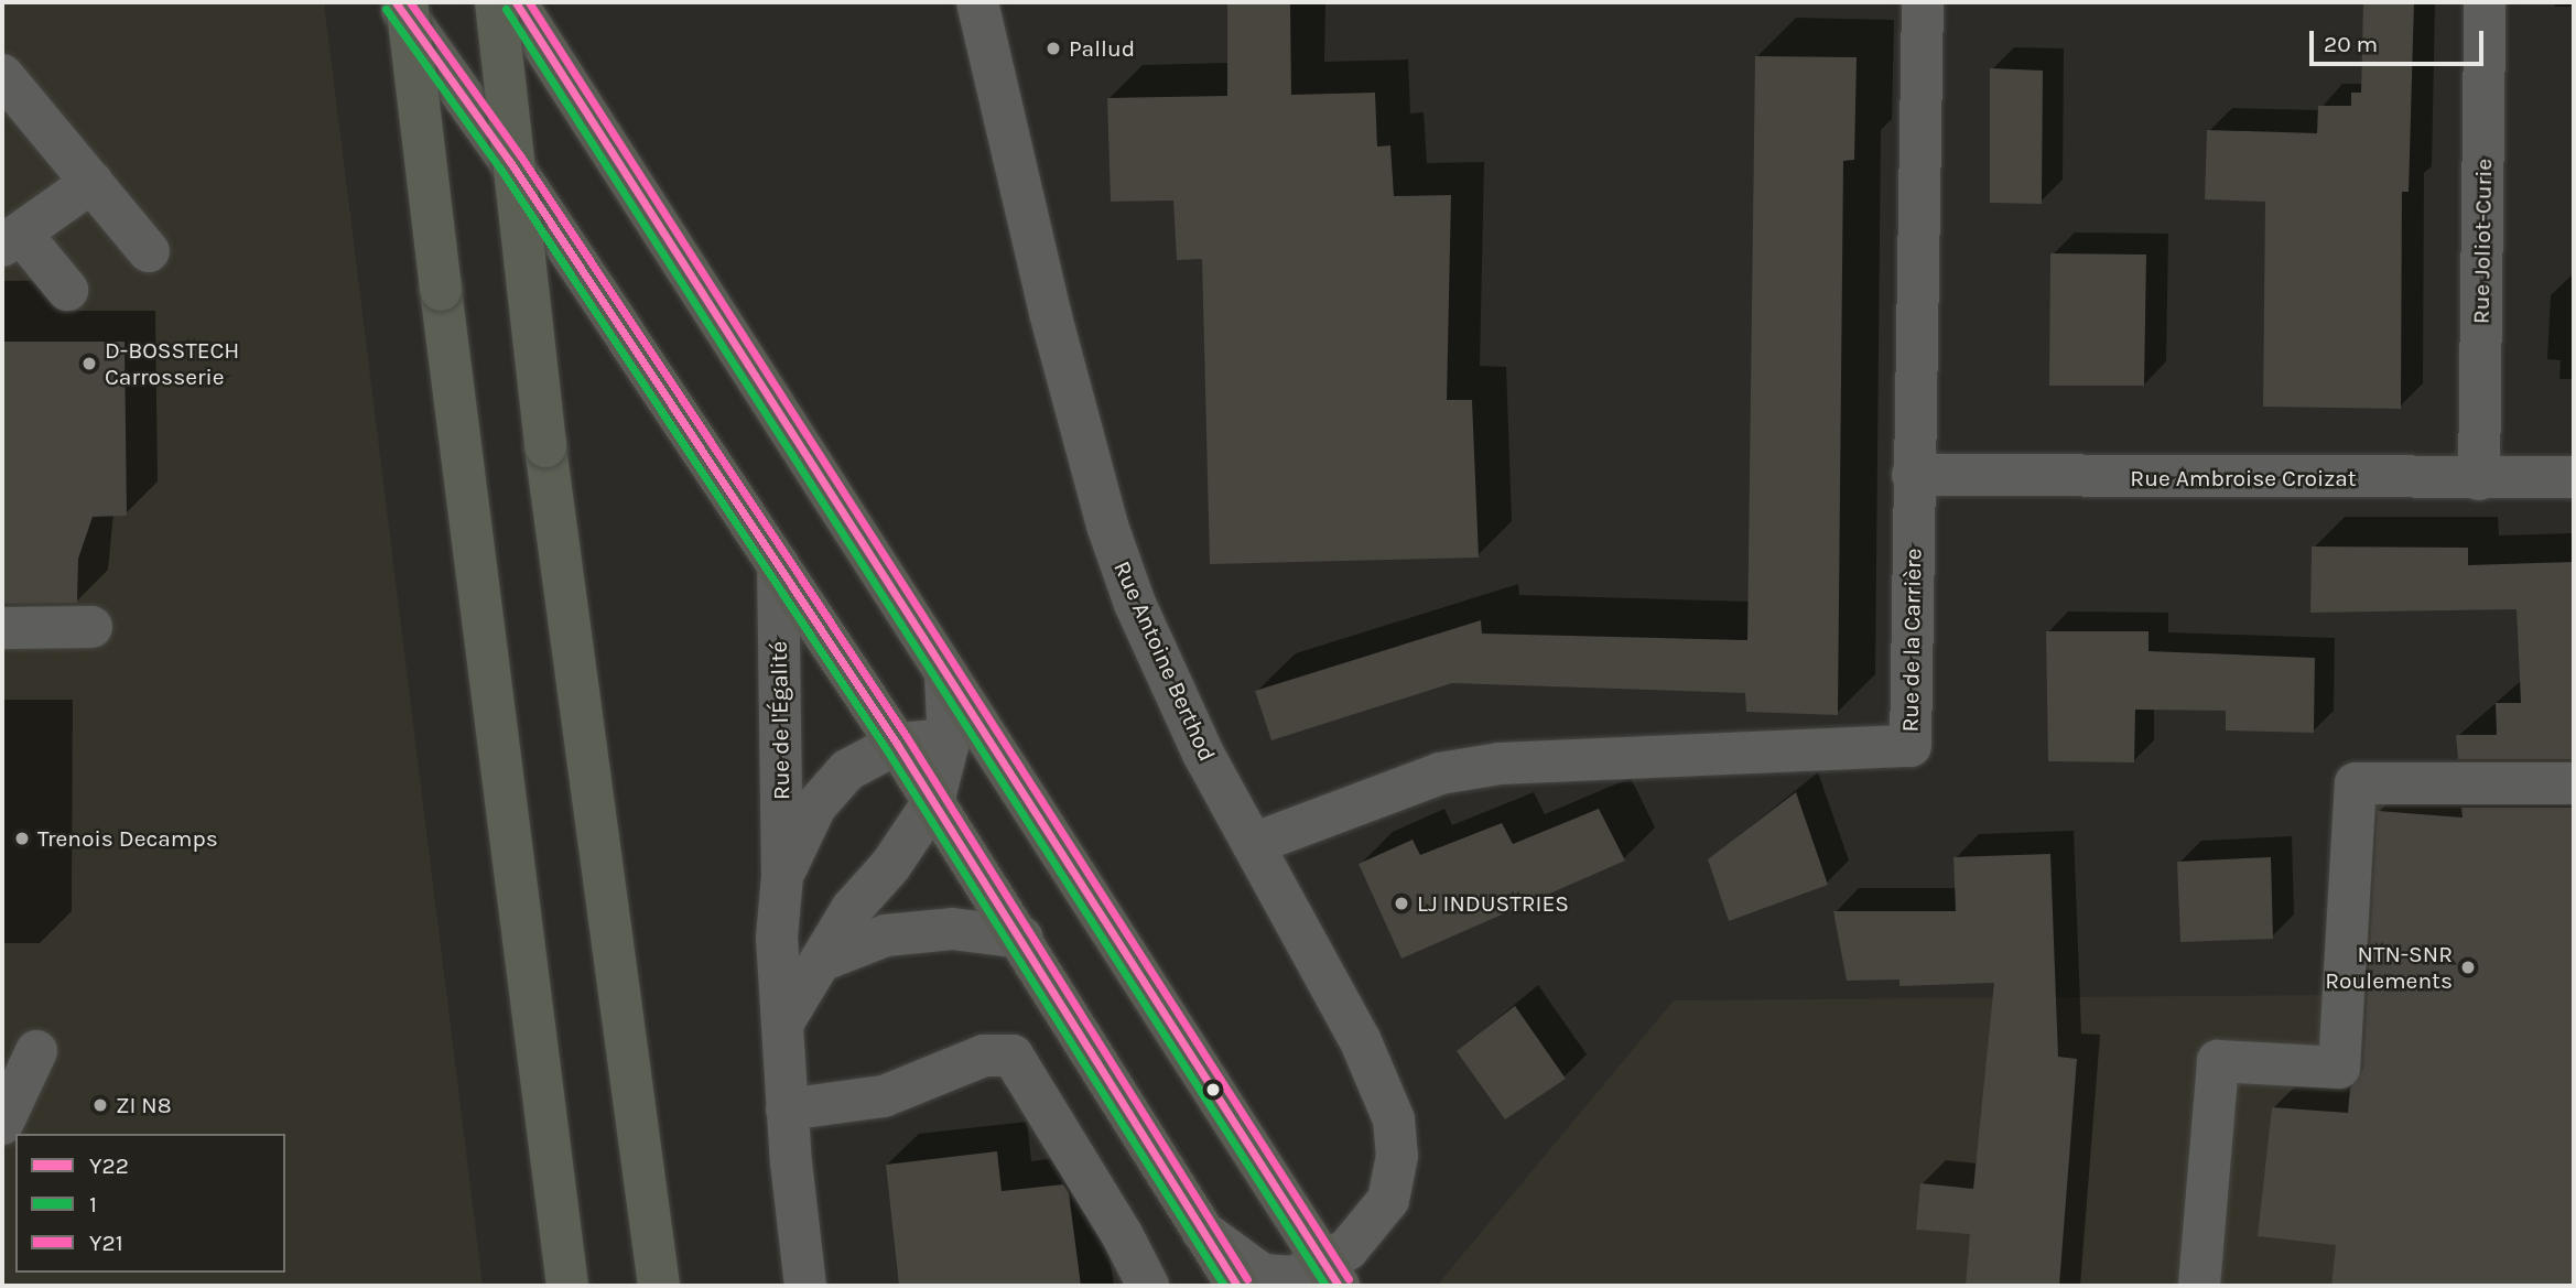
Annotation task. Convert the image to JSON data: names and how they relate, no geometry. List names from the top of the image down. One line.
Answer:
{"streets":{"street":["Rue Joliot-Curie","Rue Ambroise Croizat","Rue de la Carrière","Rue Antoine Berthod","Rue de l'Égalité"]},"crossings":[["Rue Joliot-Curie","Rue Ambroise Croizat"],["Rue Ambroise Croizat","Rue de la Carrière"],["Rue de la Carrière","Rue Antoine Berthod"]],"places":["Pallud","D-BOSSTECH Carrosserie","Trenois Decamps","LJ INDUSTRIES","NTN-SNR Roulements","ZI N8"],"lines":["transit line Y22","transit line Y21","transit line 1"],"legend":["Y22","1","Y21"],"scale_bar":"20 m"}
